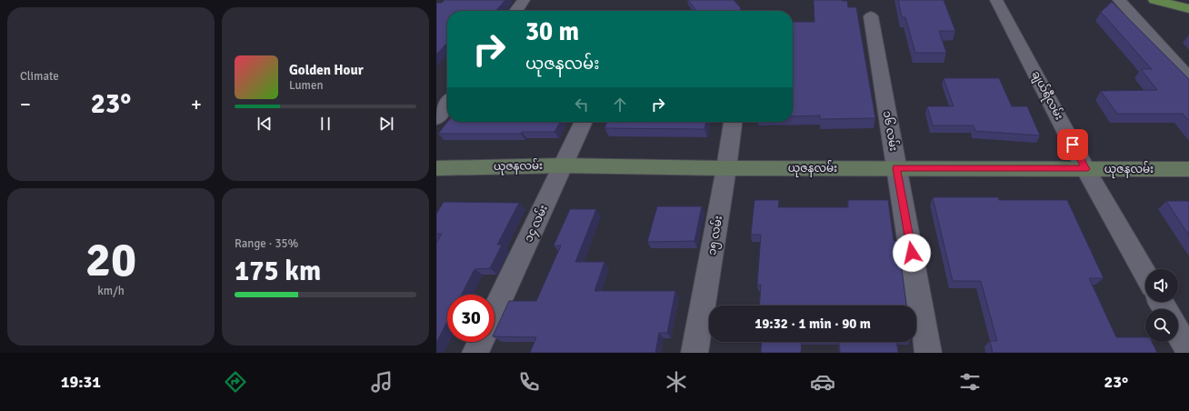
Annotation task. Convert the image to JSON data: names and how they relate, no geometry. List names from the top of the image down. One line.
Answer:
{"streets":{"street":["ချယ်ရီလမ်း","၁၆ လမ်း","ယုဇနလမ်း","၁၄ လမ်း","၁၅ လမ်း"]},"crossings":[["ချယ်ရီလမ်း","ယုဇနလမ်း"],["၁၆ လမ်း","ယုဇနလမ်း"],["ယုဇနလမ်း","၁၄ လမ်း"],["ယုဇနလမ်း","၁၅ လမ်း"]],"page":{"tile":["Climate",["20","km/h"],["Range · 35%","175 km"]],"turn":["30 m","ယုဇနလမ်း"],"song":["Golden Hour","Lumen"],"heat":["−","23°","+"],"limit":"30","trip":"19:32 · 1 min · 90 m","tabs":["19:31","23°"]}}
